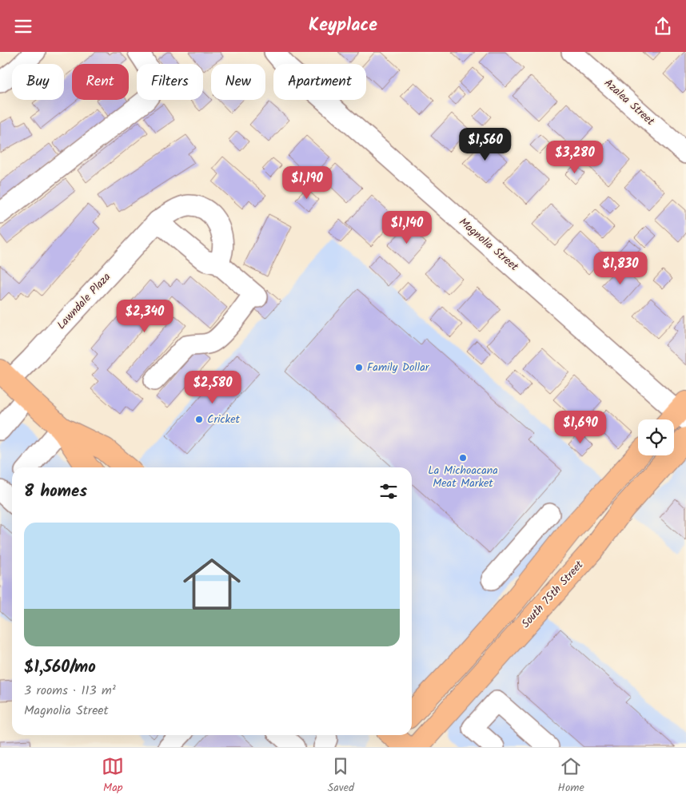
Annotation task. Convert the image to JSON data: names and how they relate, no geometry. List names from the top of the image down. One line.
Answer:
{"streets":{"main road":["South 75th Street"],"street":["Azalea Street","Magnolia Street","Lawndale Plaza"]},"places":["Family Dollar","Cricket","La Michoacana Meat Market"],"page":{"header":"Keyplace","chip":["Buy","Rent","Filters","New","Apartment"],"price":["$1,560","$3,280","$1,190","$1,140","$1,830","$2,340","$2,580","$1,690"],"heading":"8 homes","list":[{"name":"$1,560/mo","note":"3 rooms · 113 m² · Magnolia Street"}],"tabs":["Map","Saved","Home"]}}
